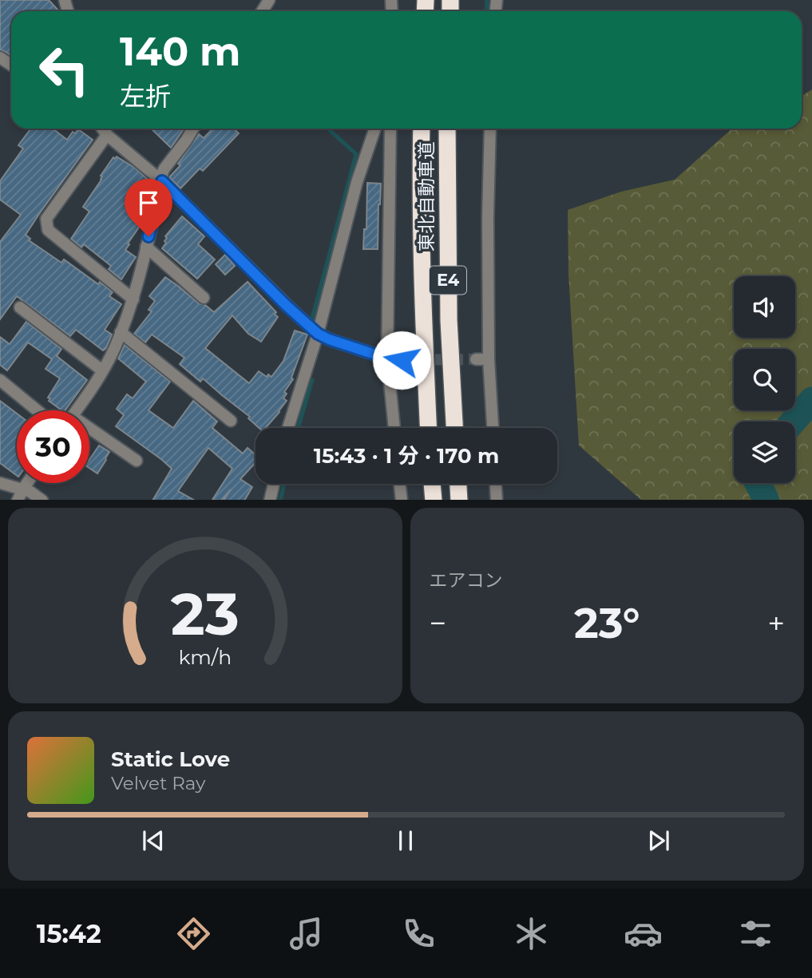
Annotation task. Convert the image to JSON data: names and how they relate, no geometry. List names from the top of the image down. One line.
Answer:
{"streets":{"highway":["東北自動車道","E4"]},"page":{"turn":["140 m","左折"],"limit":"30","trip":"15:43 · 1 分 · 170 m","tile":"エアコン","heat":["−","23°","+"],"song":["Static Love","Velvet Ray"],"tabs":"15:42","gauge":["23","km/h"]}}
